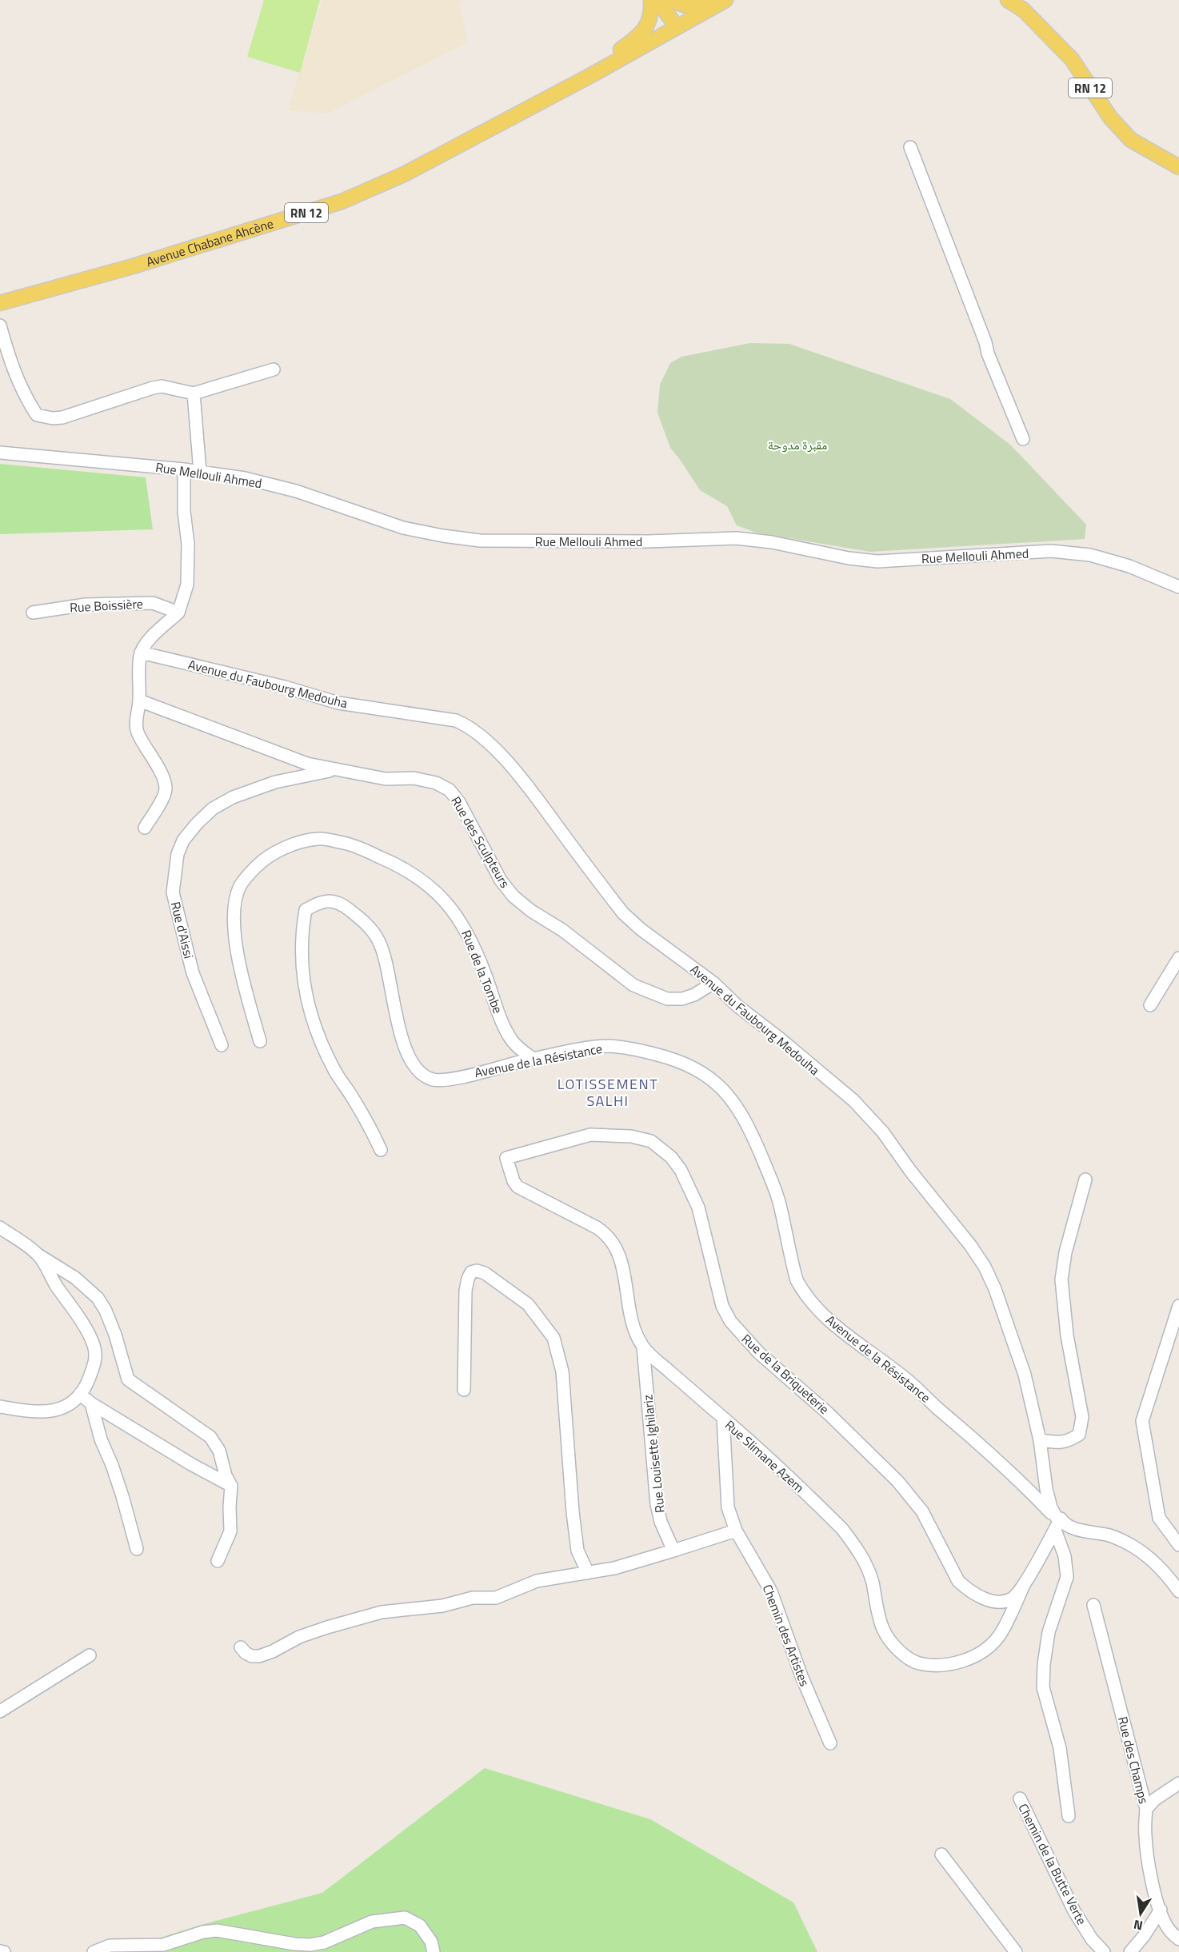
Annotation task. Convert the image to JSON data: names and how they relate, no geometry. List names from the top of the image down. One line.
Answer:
{"streets":{"main road":["RN 12","Avenue Chabane Ahcène"],"street":["Rue Mellouli Ahmed","Rue Boissière","Avenue du Faubourg Medouha","Rue des Sculpteurs","Rue d'Aissi","Rue de la Tombe","Avenue de la Résistance","Rue de la Briqueterie","Rue Louisette Ighilariz","Rue Slimane Azem","Chemin des Artistes","Rue des Champs","Chemin de la Butte Verte"]},"crossings":[["RN 12","Avenue Chabane Ahcène"],["Avenue du Faubourg Medouha","Rue des Sculpteurs"],["Avenue du Faubourg Medouha","Avenue de la Résistance"],["Avenue du Faubourg Medouha","Rue de la Briqueterie"],["Rue des Sculpteurs","Rue d'Aissi"],["Rue de la Tombe","Avenue de la Résistance"],["Avenue de la Résistance","Rue de la Briqueterie"],["Rue de la Briqueterie","Rue Slimane Azem"],["Rue Louisette Ighilariz","Rue Slimane Azem"]],"districts":["LOTISSEMENT SALHI"],"parks":["مقبرة مدوحة"],"north":"bottom"}
